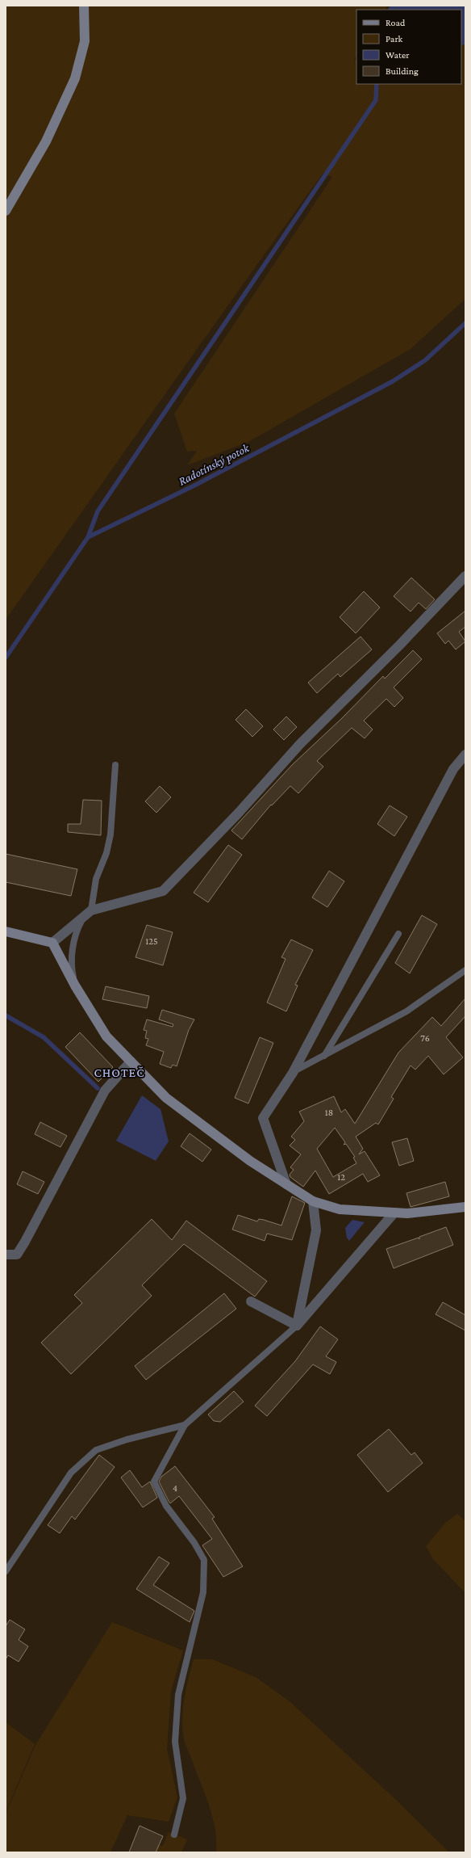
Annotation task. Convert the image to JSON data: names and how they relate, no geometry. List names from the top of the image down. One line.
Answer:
{"districts":["CHOTEČ"],"water":["Radotínský potok"],"house_numbers":["125","76","18","12","4"],"legend":["Road","Park","Water","Building"]}
